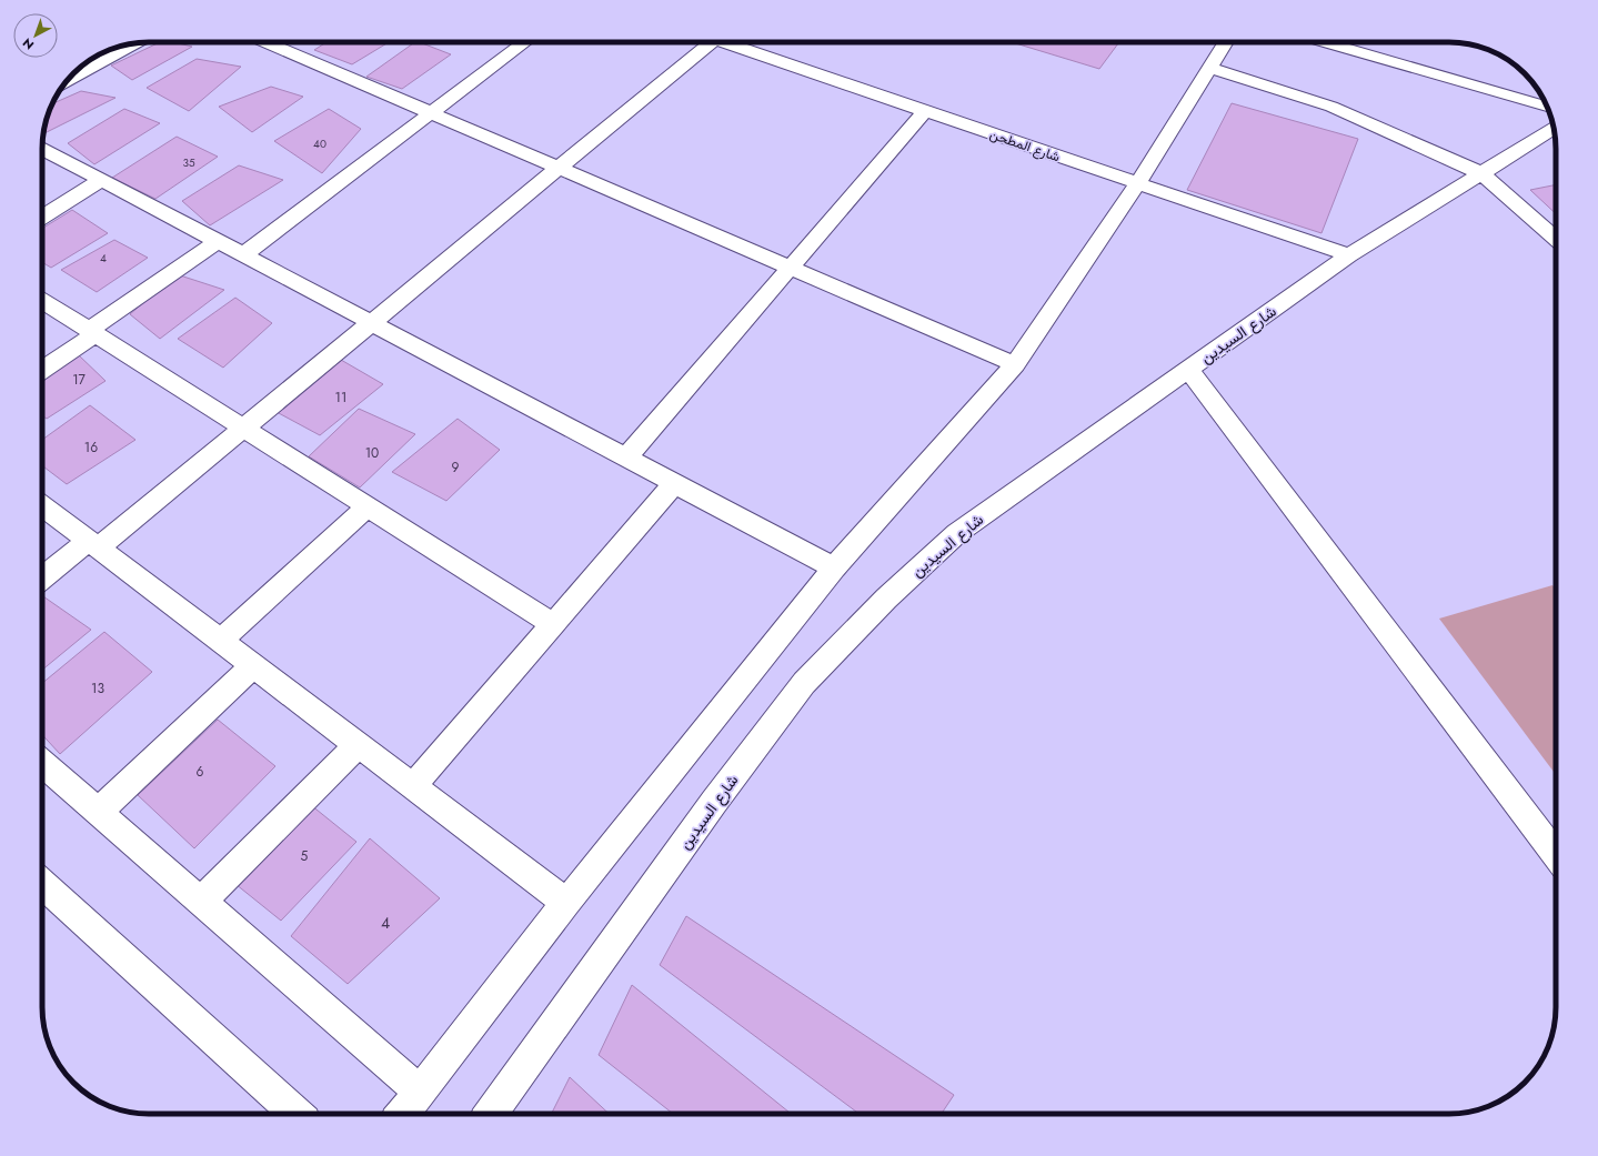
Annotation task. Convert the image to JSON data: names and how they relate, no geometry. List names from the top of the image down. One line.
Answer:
{"streets":{"street":["شارع المطحن","شارع السيدين"]},"crossings":[["شارع المطحن","شارع السيدين"]],"house_numbers":["40","35","4","17","11","16","10","9","13","6","5","4"],"north":"bottom left"}
